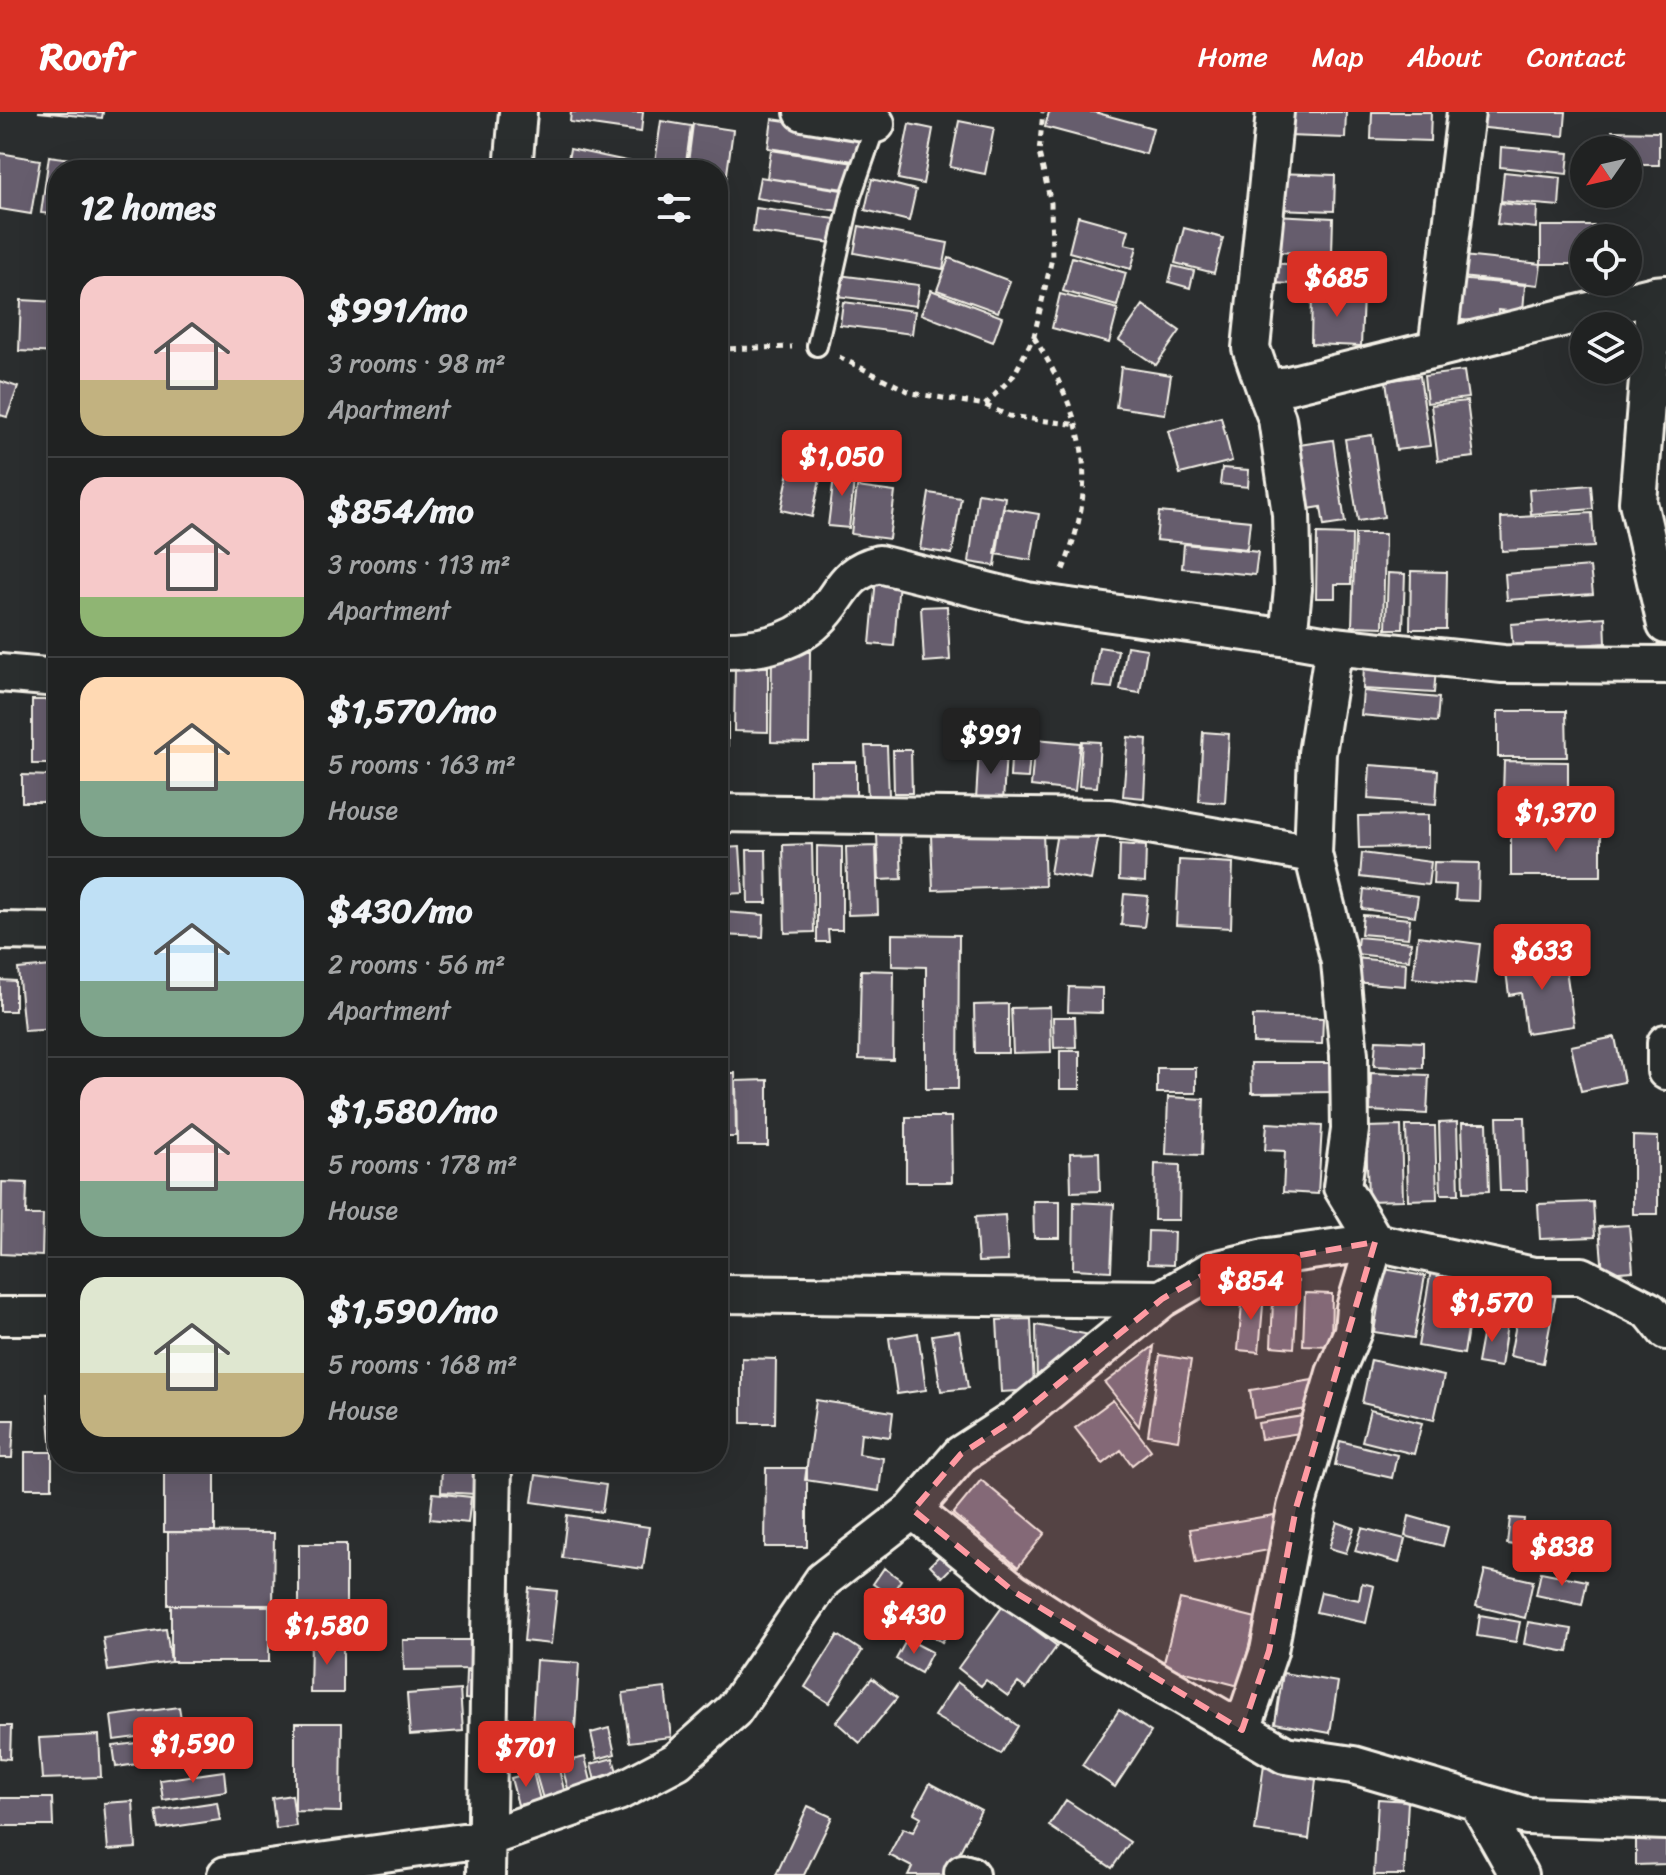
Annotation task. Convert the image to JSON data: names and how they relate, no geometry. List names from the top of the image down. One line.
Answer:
{"north":"bottom left","page":{"header":"Roofr","nav":["Home","Map","About","Contact"],"heading":"12 homes","price":["$685","$1,050","$991","$1,370","$633","$854","$1,570","$838","$430","$1,580","$1,590","$701"],"list":[{"name":"$991/mo","note":"3 rooms · 98 m² · Apartment"},{"name":"$854/mo","note":"3 rooms · 113 m² · Apartment"},{"name":"$1,570/mo","note":"5 rooms · 163 m² · House"},{"name":"$430/mo","note":"2 rooms · 56 m² · Apartment"},{"name":"$1,580/mo","note":"5 rooms · 178 m² · House"},{"name":"$1,590/mo","note":"5 rooms · 168 m² · House"}]}}
